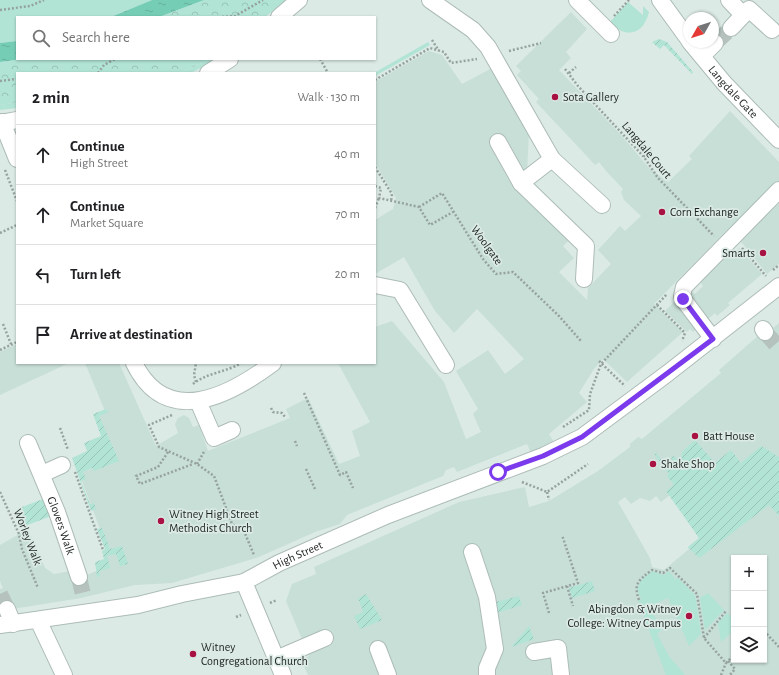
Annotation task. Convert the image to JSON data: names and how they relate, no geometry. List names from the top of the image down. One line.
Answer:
{"streets":{"street":["Langdale Gate","Glovers Walk","High Street"],"path":["Langdale Court","Woolgate","Worley Walk"]},"places":["Sota Gallery","Corn Exchange","Smarts","Batt House","Shake Shop","Witney High Street Methodist Church","Abingdon & Witney College: Witney Campus","Witney Congregational Church"],"north":"bottom left","page":{"search":"Search here","heading":["2 min","Walk · 130 m"],"list":[["Continue","High Street","40 m"],["Continue","Market Square","70 m"],["Turn left","20 m"],"Arrive at destination"],"map_buttons":["+","−"]}}
